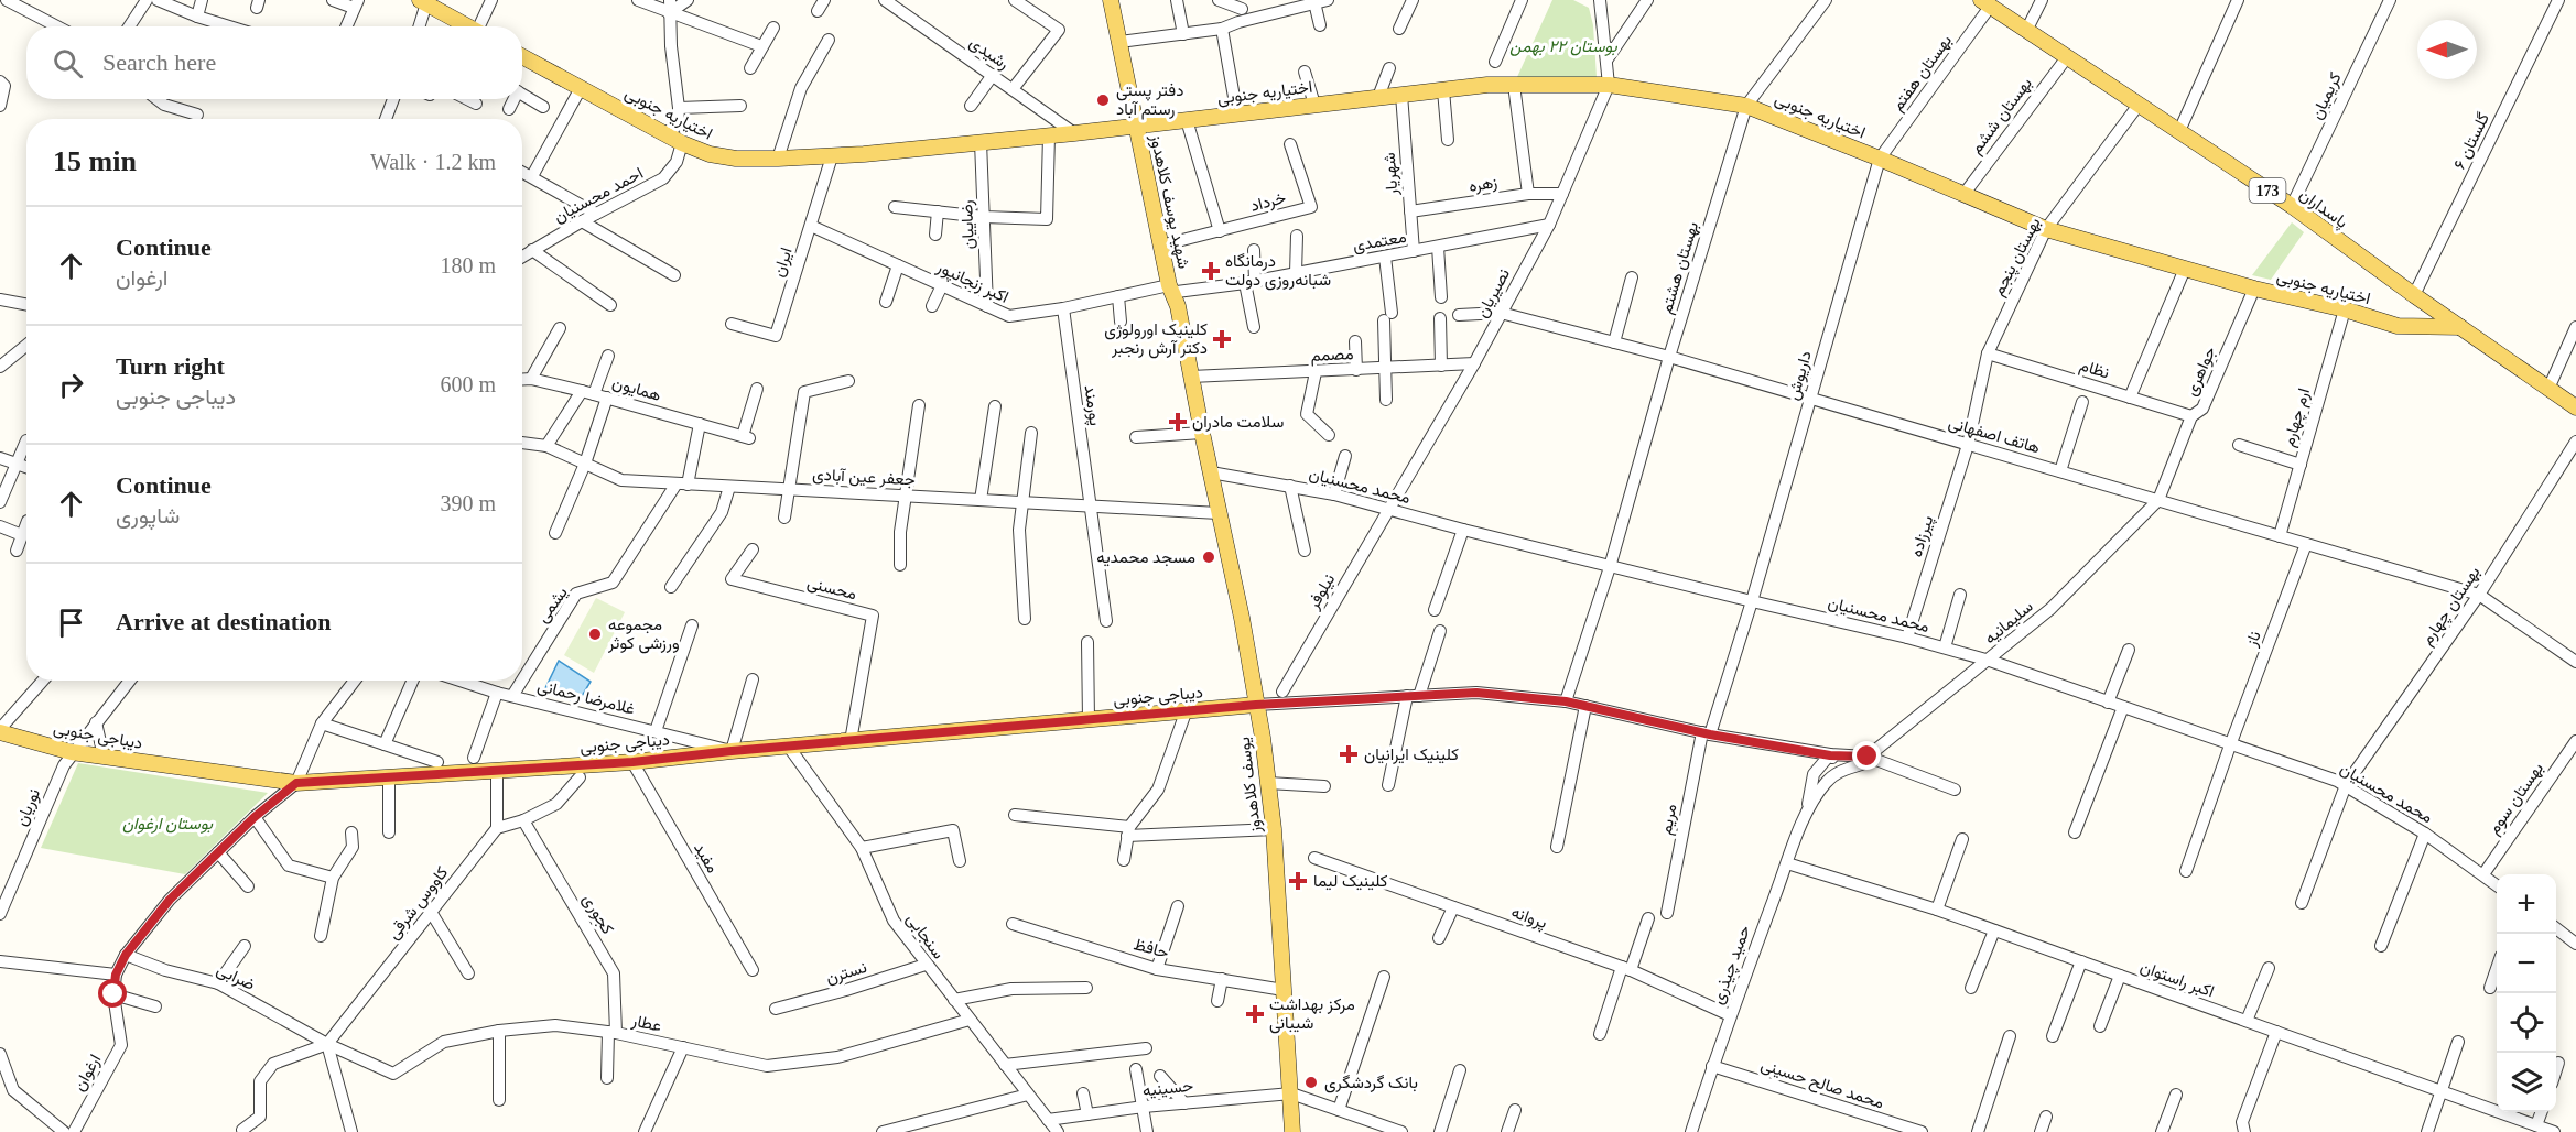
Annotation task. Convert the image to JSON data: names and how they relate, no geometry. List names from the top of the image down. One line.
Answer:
{"streets":{"main road":["اختیاریه جنوبی","173","شهید یوسف کلاهدوز","پاسداران","دیباجی جنوبی","یوسف کلاهدوز"],"street":["رشیدی","بهستان هفتم","کریمیان","بهستان ششم","گلستان ۶","شهریار","زهره","احمد محسنیان","خرداد","رضاییان","معتمدی","بهستان پنجم","ایران","بهستان هشتم","اکبر زنجانپور","نصیریان","مصمم","نظام","جواهری","داریوش","همایون","پورمند","ارم چهارم","هاتف اصفهانی","جعفر عین آبادی","محمد محسنیان","پیرزاده","محسنی","نیلوفر","یشمی","بهستان چهارم","سلیمانیه","ناز","غلامرضا رحمانی","بهستان سوم","نوریان","مریم","مفید","کاووس شرقی","کجوری","پروانه","سنجابی","حافظ","حمید چیذری","نسترن","ضرابی","اکبر راستوان","عطار","ارغوان","محمد صالح حسینی","حسینیه"]},"crossings":[["رشیدی","اختیاریه جنوبی"],["بهستان هفتم","اختیاریه جنوبی"],["بهستان هفتم","پاسداران"],["بهستان هفتم","داریوش"],["اختیاریه جنوبی","بهستان ششم"],["اختیاریه جنوبی","شهریار"],["اختیاریه جنوبی","احمد محسنیان"],["اختیاریه جنوبی","شهید یوسف کلاهدوز"],["اختیاریه جنوبی","پاسداران"],["اختیاریه جنوبی","رضاییان"],["اختیاریه جنوبی","بهستان پنجم"],["اختیاریه جنوبی","ایران"],["اختیاریه جنوبی","بهستان هشتم"],["اختیاریه جنوبی","نصیریان"],["اختیاریه جنوبی","جواهری"],["اختیاریه جنوبی","داریوش"],["اختیاریه جنوبی","ارم چهارم"],["کریمیان","پاسداران"],["بهستان ششم","پاسداران"],["گلستان ۶","پاسداران"],["شهریار","زهره"],["شهریار","معتمدی"],["زهره","نصیریان"],["شهید یوسف کلاهدوز","خرداد"],["شهید یوسف کلاهدوز","معتمدی"],["شهید یوسف کلاهدوز","اکبر زنجانپور"],["شهید یوسف کلاهدوز","یوسف کلاهدوز"],["پاسداران","بهستان پنجم"],["رضاییان","اکبر زنجانپور"],["معتمدی","اکبر زنجانپور"],["معتمدی","نصیریان"],["معتمدی","یوسف کلاهدوز"],["بهستان پنجم","نظام"],["بهستان پنجم","هاتف اصفهانی"],["بهستان پنجم","پیرزاده"],["ایران","اکبر زنجانپور"],["بهستان هشتم","هاتف اصفهانی"],["بهستان هشتم","محمد محسنیان"],["اکبر زنجانپور","پورمند"],["اکبر زنجانپور","یوسف کلاهدوز"],["نصیریان","مصمم"],["نصیریان","هاتف اصفهانی"],["نصیریان","محمد محسنیان"],["نصیریان","نیلوفر"],["مصمم","یوسف کلاهدوز"],["نظام","جواهری"],["جواهری","هاتف اصفهانی"],["جواهری","سلیمانیه"],["داریوش","هاتف اصفهانی"],["داریوش","محمد محسنیان"],["داریوش","مریم"],["پورمند","جعفر عین آبادی"],["ارم چهارم","هاتف اصفهانی"],["هاتف اصفهانی","پیرزاده"],["هاتف اصفهانی","بهستان چهارم"],["هاتف اصفهانی","سلیمانیه"],["هاتف اصفهانی","ناز"],["جعفر عین آبادی","یشمی"],["جعفر عین آبادی","یوسف کلاهدوز"],["محمد محسنیان","پیرزاده"],["محمد محسنیان","نیلوفر"],["محمد محسنیان","بهستان چهارم"],["محمد محسنیان","سلیمانیه"],["محمد محسنیان","ناز"],["محمد محسنیان","یوسف کلاهدوز"],["محمد محسنیان","بهستان سوم"],["محسنی","دیباجی جنوبی"],["یشمی","غلامرضا رحمانی"],["سلیمانیه","حمید چیذری"],["دیباجی جنوبی","غلامرضا رحمانی"],["دیباجی جنوبی","یوسف کلاهدوز"],["دیباجی جنوبی","نوریان"],["دیباجی جنوبی","مفید"],["دیباجی جنوبی","سنجابی"],["دیباجی جنوبی","ارغوان"],["یوسف کلاهدوز","حافظ"],["یوسف کلاهدوز","حسینیه"],["کاووس شرقی","ضرابی"],["کاووس شرقی","عطار"],["کجوری","عطار"],["پروانه","حمید چیذری"],["سنجابی","نسترن"],["سنجابی","عطار"],["سنجابی","حسینیه"],["حمید چیذری","اکبر راستوان"],["حمید چیذری","محمد صالح حسینی"],["ضرابی","عطار"],["ضرابی","ارغوان"]],"parks":["بوستان ۲۲ بهمن","بوستان ارغوان"],"places":{"other":["دفتر پستی رستم آباد","مسجد محمدیه","مجموعه ورزشی کوثر","بانک گردشگری"],"health":["درمانگاه شبانه‌روزی دولت","کلینیک اورولوژی دکتر آرش رنجبر","سلامت مادران","کلینیک ایرانیان","کلینیک لیما","مرکز بهداشت شیبانی"]},"north":"left","page":{"search":"Search here","heading":["15 min","Walk · 1.2 km"],"list":[["Continue","ارغوان","180 m"],["Turn right","دیباجی جنوبی","600 m"],["Continue","شاپوری","390 m"],"Arrive at destination"],"map_buttons":["+","−"]}}
